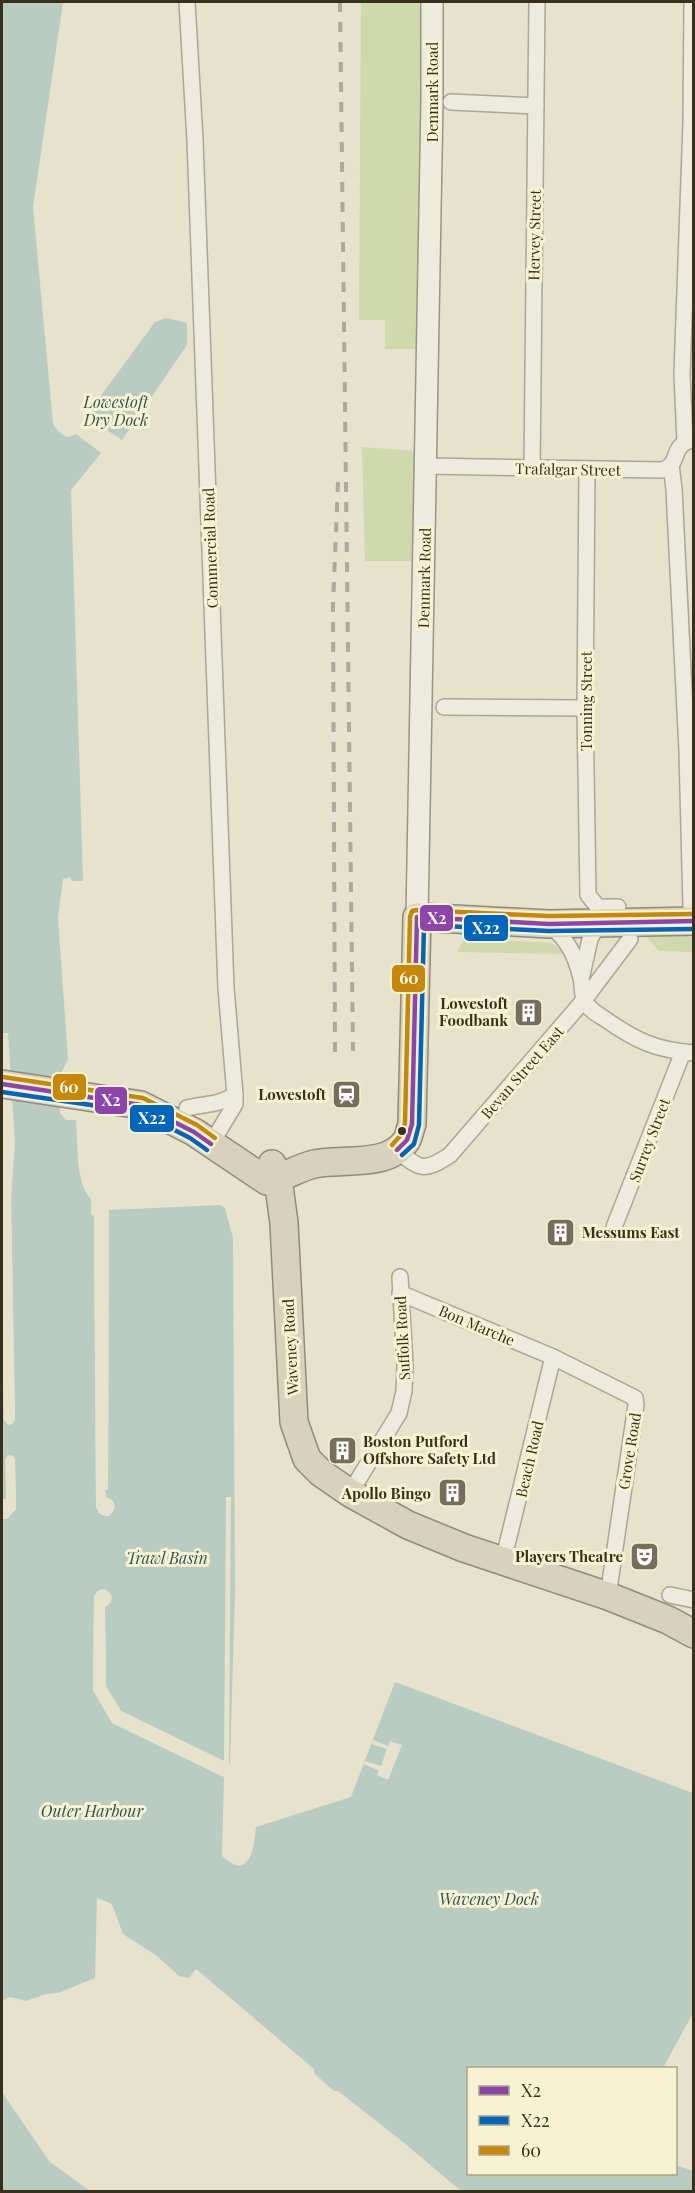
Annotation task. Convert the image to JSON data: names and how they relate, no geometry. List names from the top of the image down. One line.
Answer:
{"streets":{"highway":["Denmark Road","Waveney Road"],"street":["Hervey Street","Trafalgar Street","Commercial Road","Tonning Street","Bevan Street East","Surrey Street","Bon Marche","Suffolk Road","Grove Road","Beach Road"]},"crossings":[["Denmark Road","Trafalgar Street"],["Denmark Road","Bevan Street East"],["Hervey Street","Trafalgar Street"],["Trafalgar Street","Tonning Street"],["Bon Marche","Suffolk Road"],["Bon Marche","Grove Road"],["Bon Marche","Beach Road"],["Suffolk Road","Waveney Road"],["Waveney Road","Grove Road"],["Waveney Road","Beach Road"],["Grove Road","Beach Road"]],"water":["Lowestoft Dry Dock","Trawl Basin","Outer Harbour","Waveney Dock"],"places":{"building":["Lowestoft Foodbank","Messums East","Boston Putford Offshore Safety Ltd","Apollo Bingo"],"station":["Lowestoft"],"theatre":["Players Theatre"]},"lines":["transit line 60","transit line X2","transit line X22"],"legend":["X2","X22","60"]}
